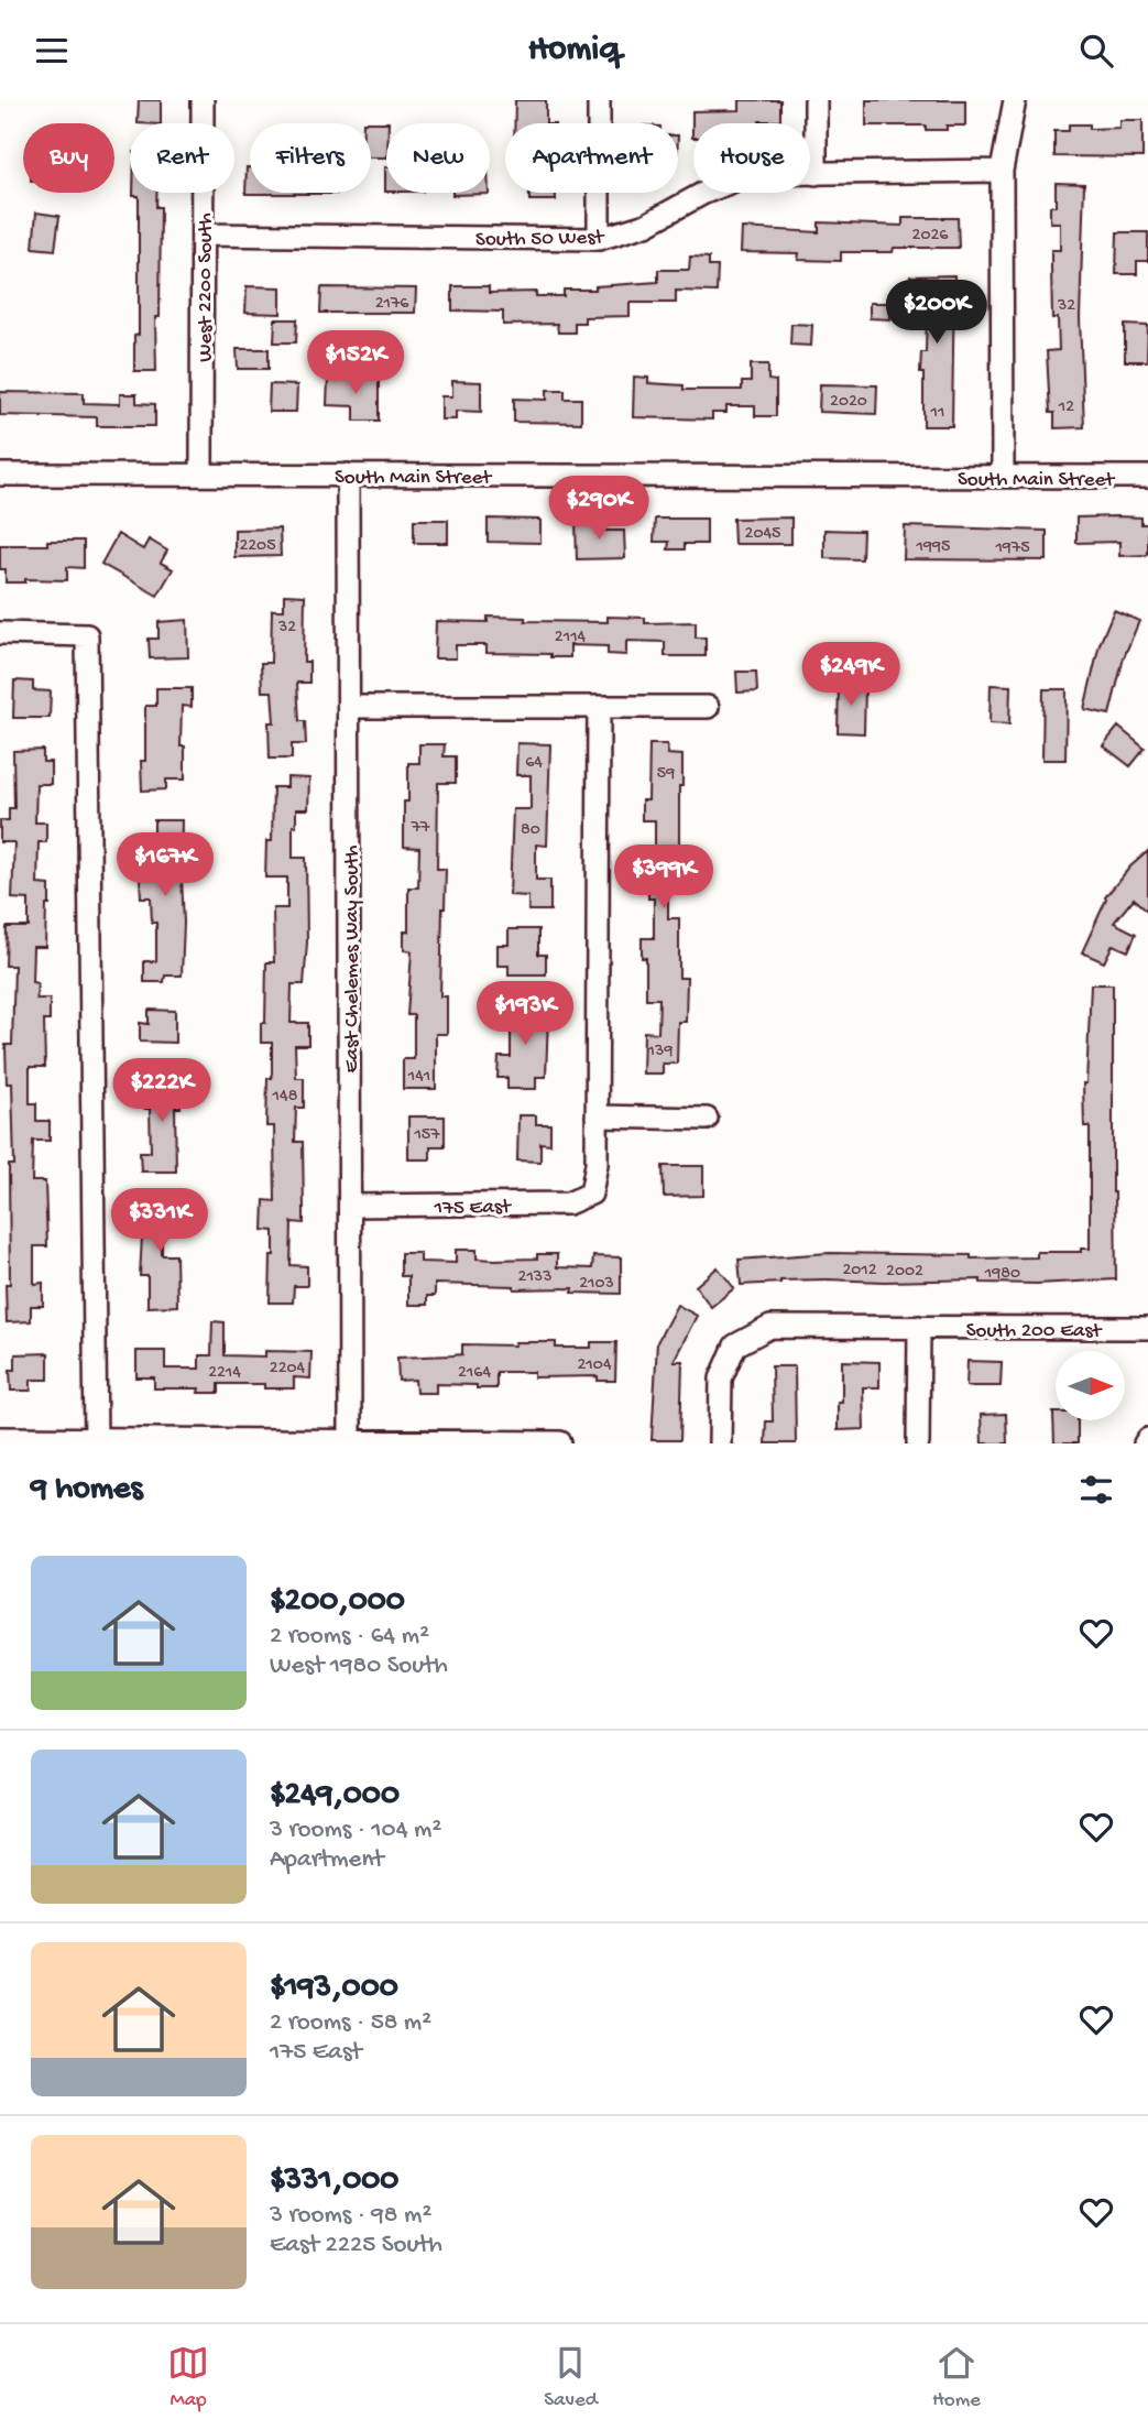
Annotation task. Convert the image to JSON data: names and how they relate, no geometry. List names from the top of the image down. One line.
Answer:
{"streets":{"street":["South 50 West","West 2200 South","South Main Street","East Chelemes Way South","175 East","South 200 East"]},"crossings":[["South 50 West","West 2200 South"],["West 2200 South","South Main Street"],["South Main Street","East Chelemes Way South"],["East Chelemes Way South","175 East"]],"house_numbers":["2026","2176","32","2020","12","11","2045","2205","1995","1975","32","2114","64","59","77","80","139","141","148","157","2012","2002","1980","2133","2103","2104","2204","2214","2164"],"north":"right","page":{"header":"Homiq","chip":["Buy","Rent","Filters","New","Apartment","House"],"price":["$200K","$152K","$290K","$249K","$167K","$399K","$193K","$222K","$331K"],"heading":"9 homes","list":[{"name":"$200,000","note":"2 rooms · 64 m² · West 1980 South"},{"name":"$249,000","note":"3 rooms · 104 m² · Apartment"},{"name":"$193,000","note":"2 rooms · 58 m² · 175 East"},{"name":"$331,000","note":"3 rooms · 98 m² · East 2225 South"}],"tabs":["Map","Saved","Home"]}}
